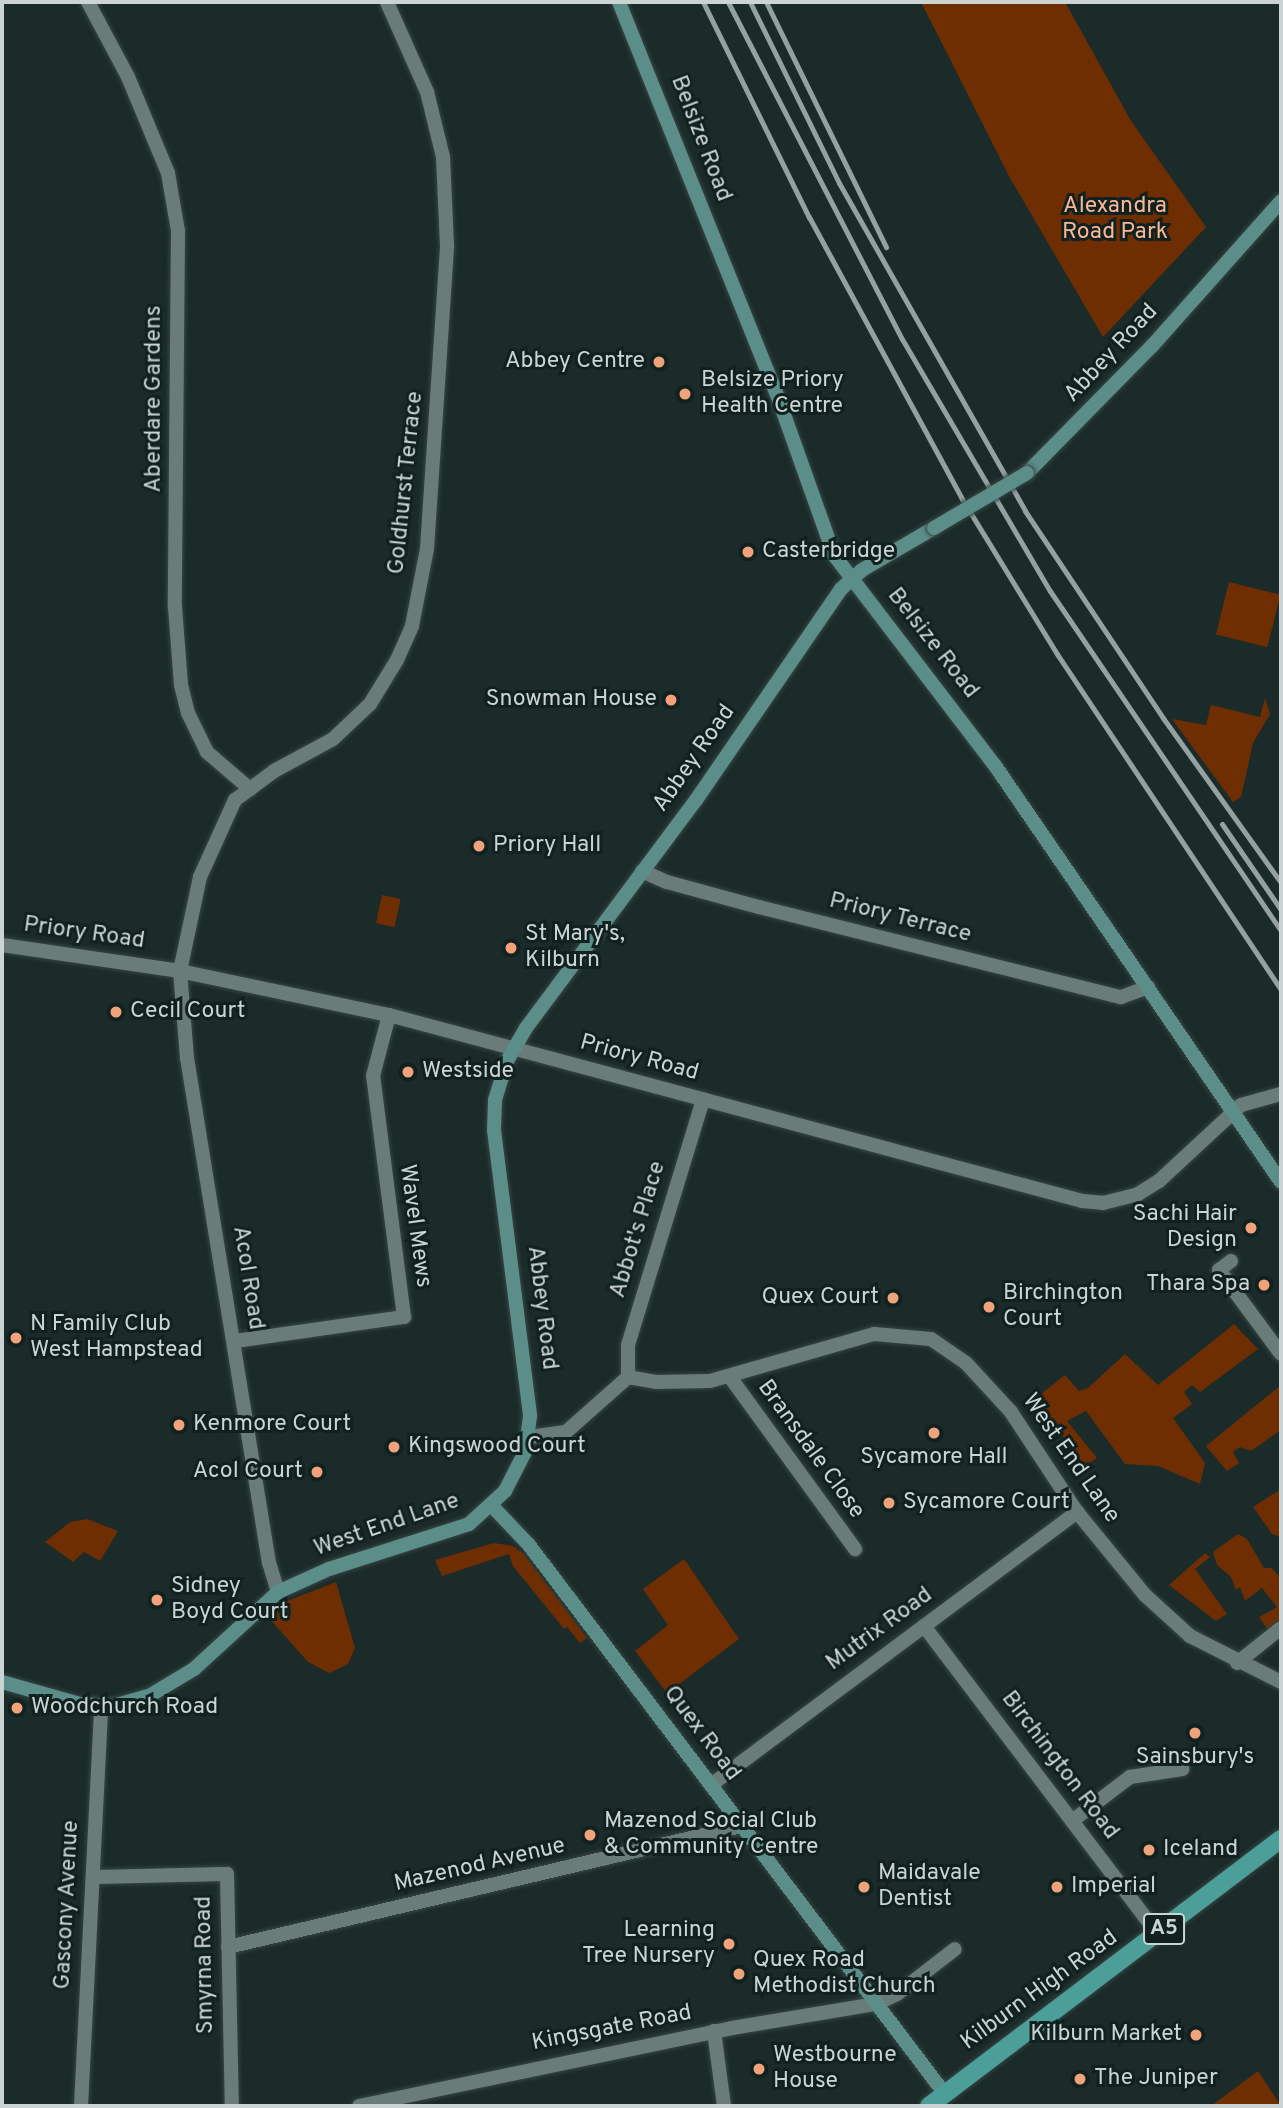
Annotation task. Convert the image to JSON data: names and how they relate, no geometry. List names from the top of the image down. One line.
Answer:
{"streets":{"main road":["Belsize Road","Abbey Road","West End Lane","Quex Road","A5","Kilburn High Road"],"street":["Aberdare Gardens","Goldhurst Terrace","Priory Terrace","Priory Road","Wavel Mews","Abbot's Place","Acol Road","Bransdale Close","Mutrix Road","Birchington Road","Mazenod Avenue","Gascony Avenue","Smyrna Road","Kingsgate Road"]},"crossings":[["Belsize Road","Abbey Road"],["Belsize Road","Priory Terrace"],["Belsize Road","Priory Road"],["Abbey Road","Priory Terrace"],["Abbey Road","Priory Road"],["Abbey Road","West End Lane"],["Abbey Road","Quex Road"],["Aberdare Gardens","Goldhurst Terrace"],["Goldhurst Terrace","Priory Road"],["Goldhurst Terrace","Acol Road"],["Priory Road","Wavel Mews"],["Priory Road","Abbot's Place"],["Priory Road","Acol Road"],["Wavel Mews","Acol Road"],["Abbot's Place","West End Lane"],["Acol Road","West End Lane"],["Bransdale Close","West End Lane"],["West End Lane","Mutrix Road"],["West End Lane","Quex Road"],["West End Lane","Gascony Avenue"],["Mutrix Road","Quex Road"],["Mutrix Road","Birchington Road"],["Quex Road","Mazenod Avenue"],["Quex Road","Kilburn High Road"],["Quex Road","Kingsgate Road"],["Birchington Road","Kilburn High Road"],["Mazenod Avenue","Smyrna Road"],["Gascony Avenue","Smyrna Road"]],"parks":["Alexandra Road Park"],"places":["Abbey Centre","Belsize Priory Health Centre","Casterbridge","Snowman House","Priory Hall","St Mary's, Kilburn","Cecil Court","Westside","Sachi Hair Design","Thara Spa","Quex Court","Birchington Court","N Family Club West Hampstead","Kenmore Court","Sycamore Hall","Kingswood Court","Acol Court","Sycamore Court","Sidney Boyd Court","Woodchurch Road","Sainsbury's","Mazenod Social Club & Community Centre","Iceland","Maidavale Dentist","Imperial","Learning Tree Nursery","Quex Road Methodist Church","Kilburn Market","Westbourne House","The Juniper"]}
